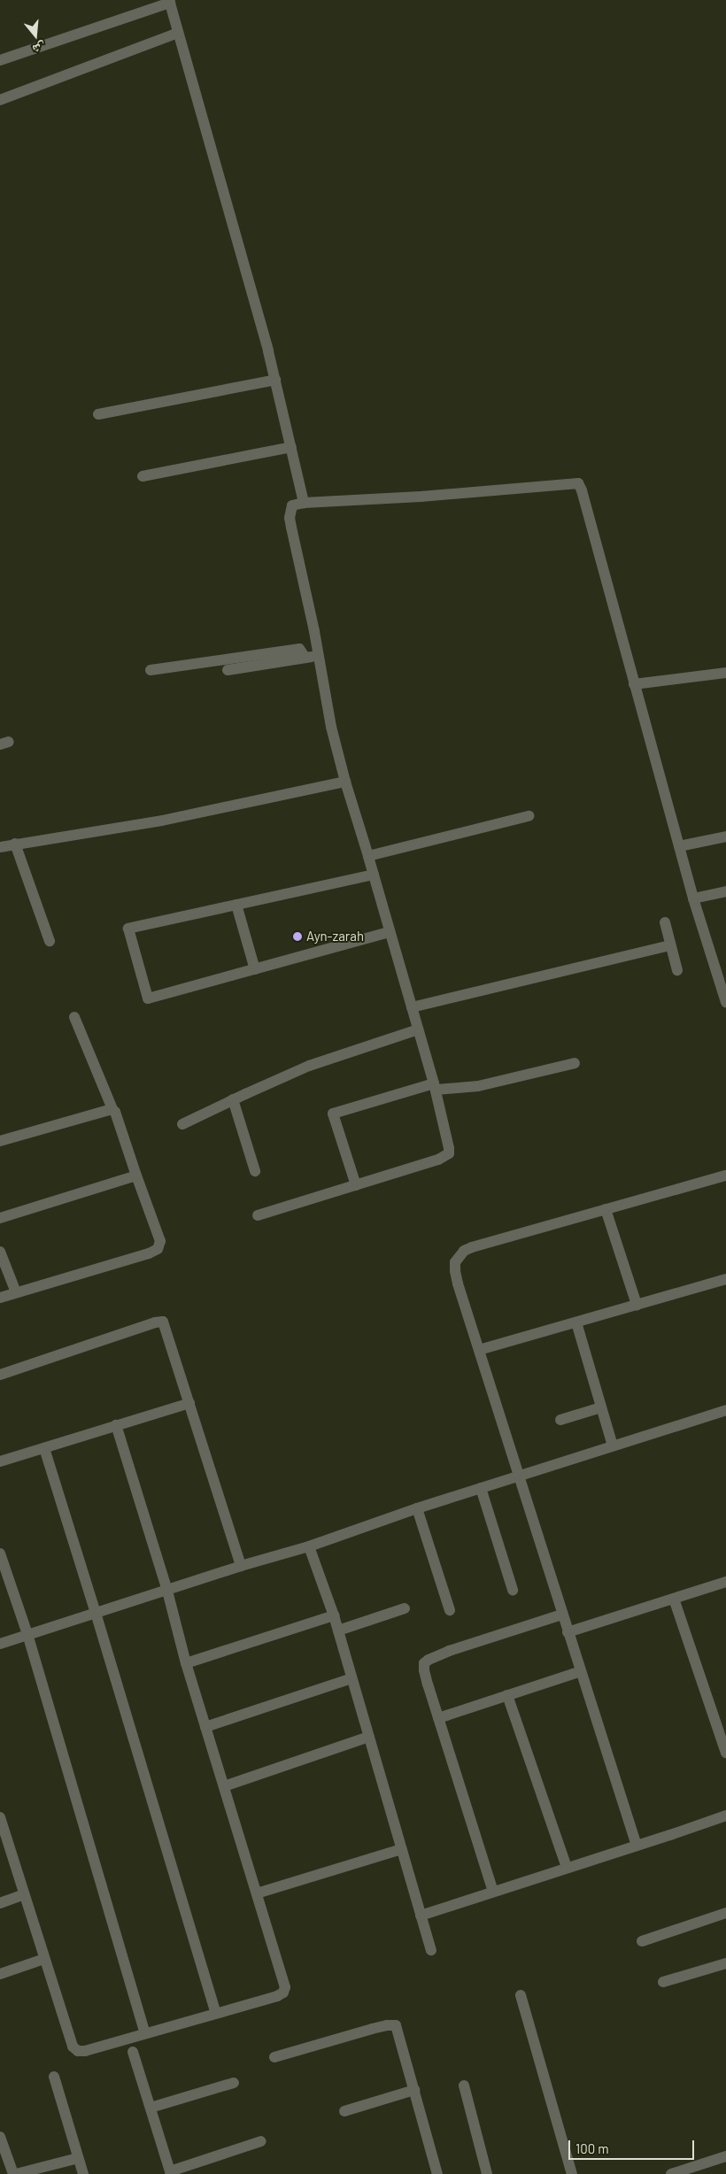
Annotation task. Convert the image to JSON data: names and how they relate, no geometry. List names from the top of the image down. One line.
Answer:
{"places":["Ayn-zarah"],"scale_bar":"100 m","north":"bottom"}
